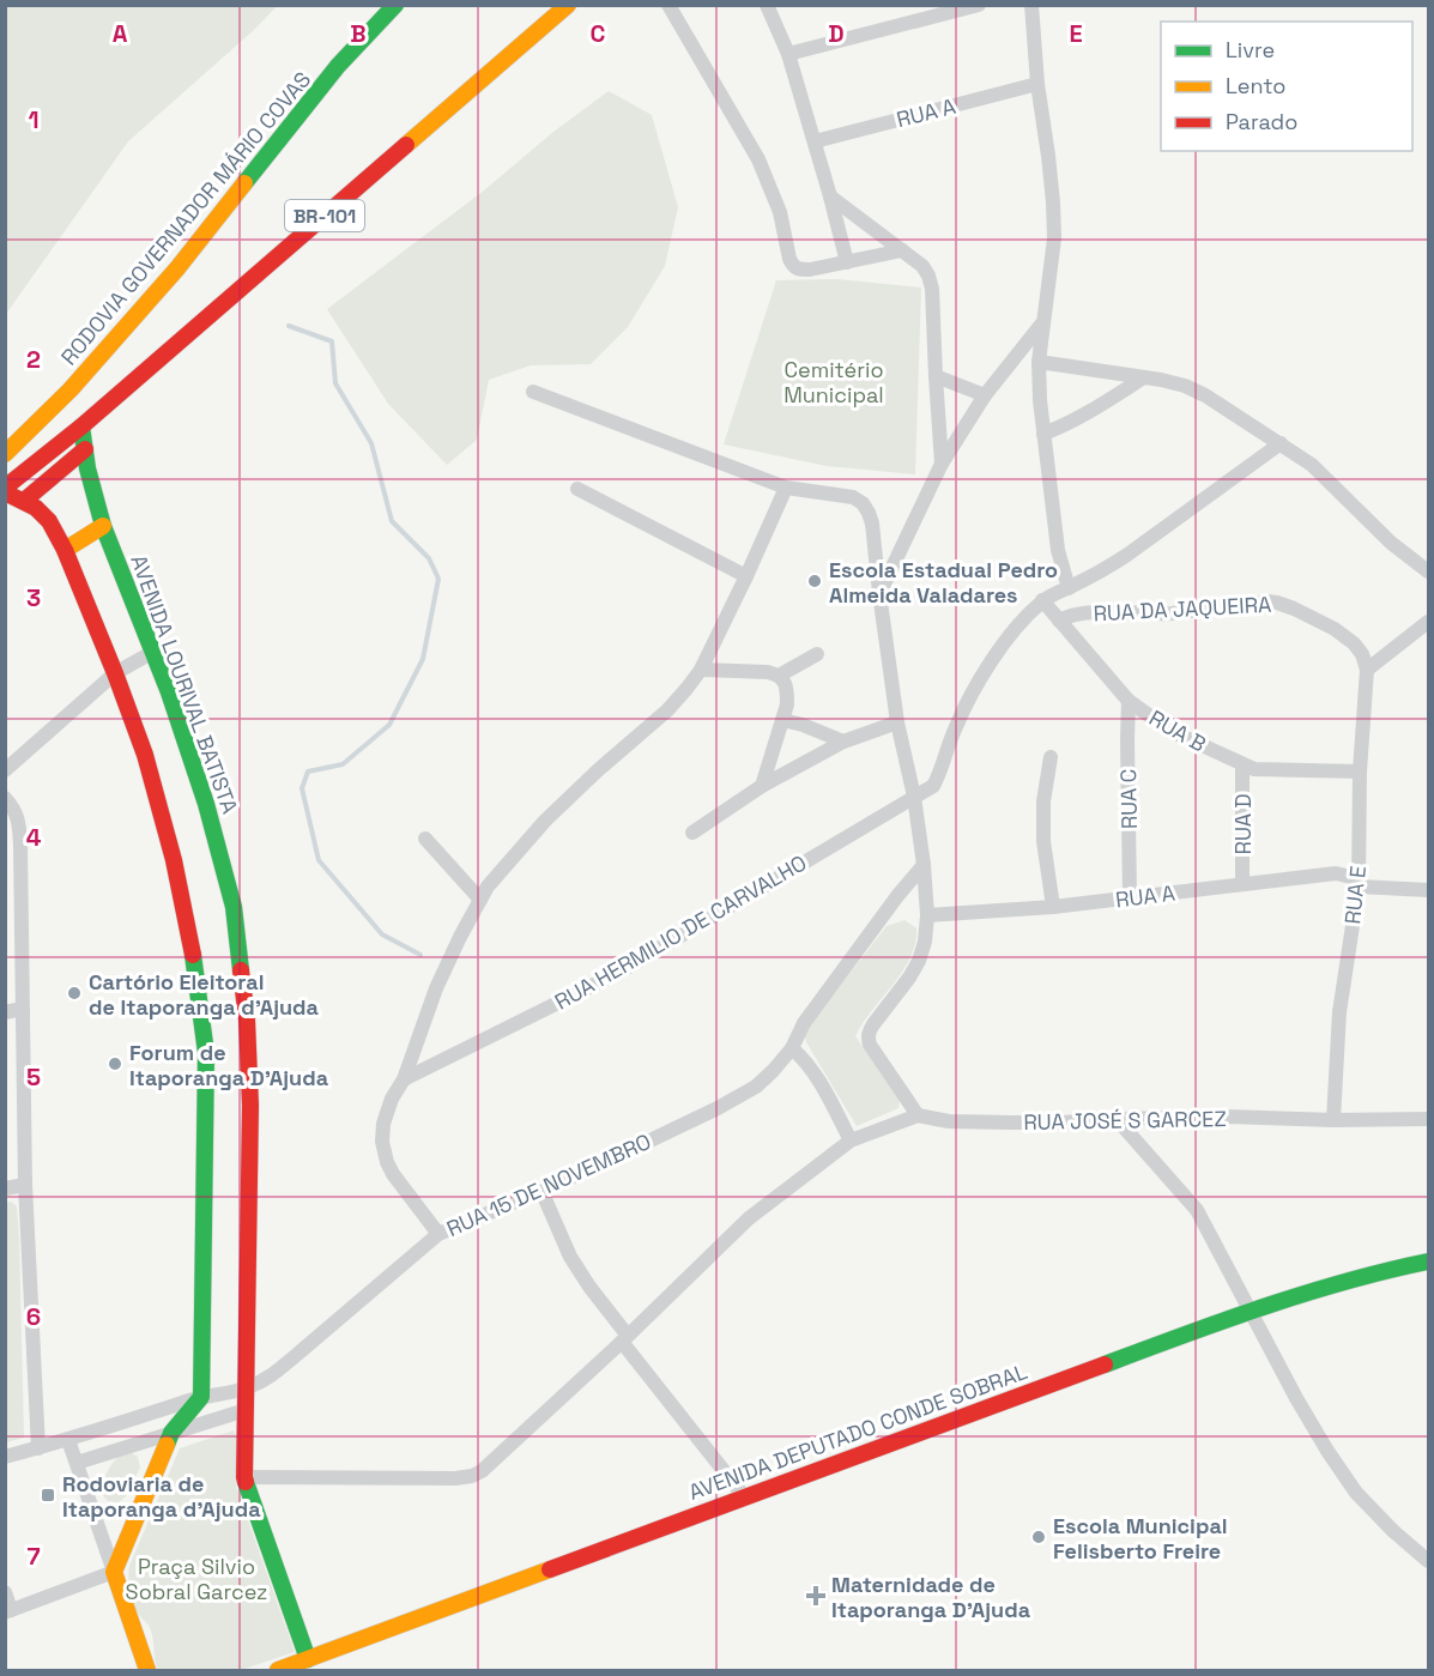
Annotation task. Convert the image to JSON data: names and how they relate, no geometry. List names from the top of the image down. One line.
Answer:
{"streets":{"main road":["BR-101","RODOVIA GOVERNADOR MÁRIO COVAS","AVENIDA LOURIVAL BATISTA","AVENIDA DEPUTADO CONDE SOBRAL"],"street":["RUA A","RUA DA JAQUEIRA","RUA B","RUA C","RUA D","RUA E","RUA HERMILIO DE CARVALHO","RUA JOSÉ S GARCEZ","RUA 15 DE NOVEMBRO"]},"crossings":[["RUA A","RUA C"],["RUA A","RUA D"],["RUA A","RUA E"],["BR-101","AVENIDA LOURIVAL BATISTA"],["RUA DA JAQUEIRA","RUA B"],["RUA DA JAQUEIRA","RUA E"],["AVENIDA LOURIVAL BATISTA","RUA 15 DE NOVEMBRO"],["RUA B","RUA C"],["RUA B","RUA D"],["RUA B","RUA E"],["RUA B","RUA HERMILIO DE CARVALHO"],["RUA E","RUA JOSÉ S GARCEZ"]],"parks":["Cemitério Municipal","Praça Silvio Sobral Garcez"],"places":{"other":["Escola Estadual Pedro Almeida Valadares","Cartório Eleitoral de Itaporanga d'Ajuda","Forum de Itaporanga D'Ajuda","Escola Municipal Felisberto Freire"],"transit":["Rodoviaria de Itaporanga d'Ajuda"],"health":["Maternidade de Itaporanga D'Ajuda"]},"legend":["Livre","Lento","Parado"],"grid":{"columns":["A","B","C","D","E"],"rows":["1","2","3","4","5","6","7"]}}
